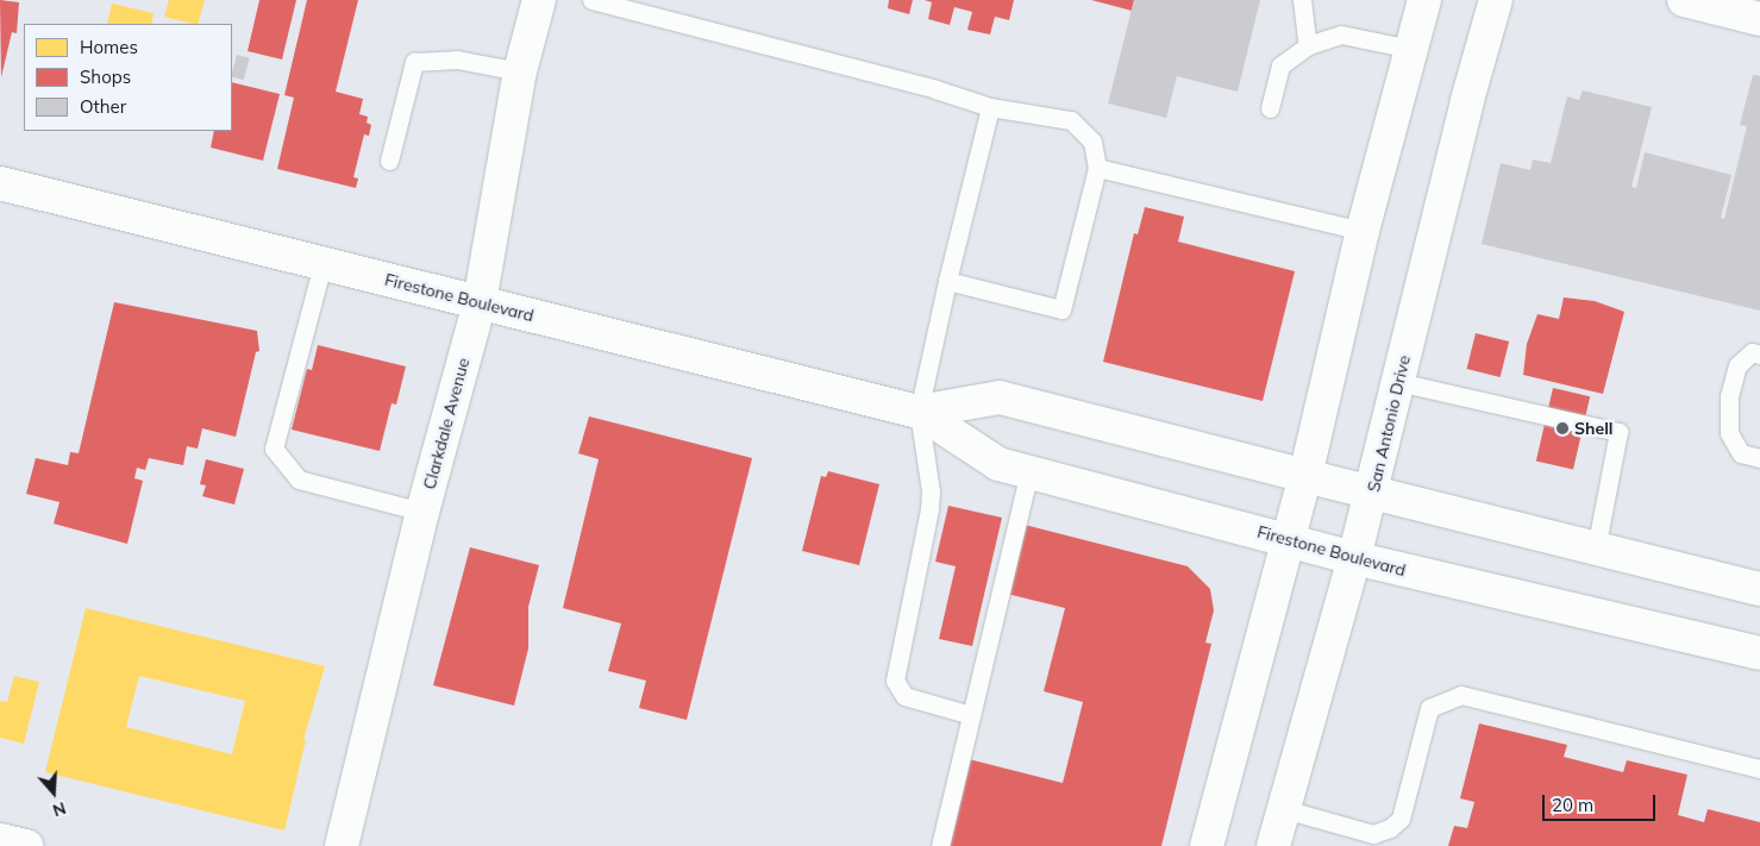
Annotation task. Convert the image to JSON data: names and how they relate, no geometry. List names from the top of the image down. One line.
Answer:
{"streets":{"street":["Firestone Boulevard","Clarkdale Avenue","San Antonio Drive"]},"crossings":[["Firestone Boulevard","Clarkdale Avenue"],["Firestone Boulevard","San Antonio Drive"]],"places":["Shell"],"legend":["Homes","Shops","Other"],"scale_bar":"20 m","north":"bottom"}
